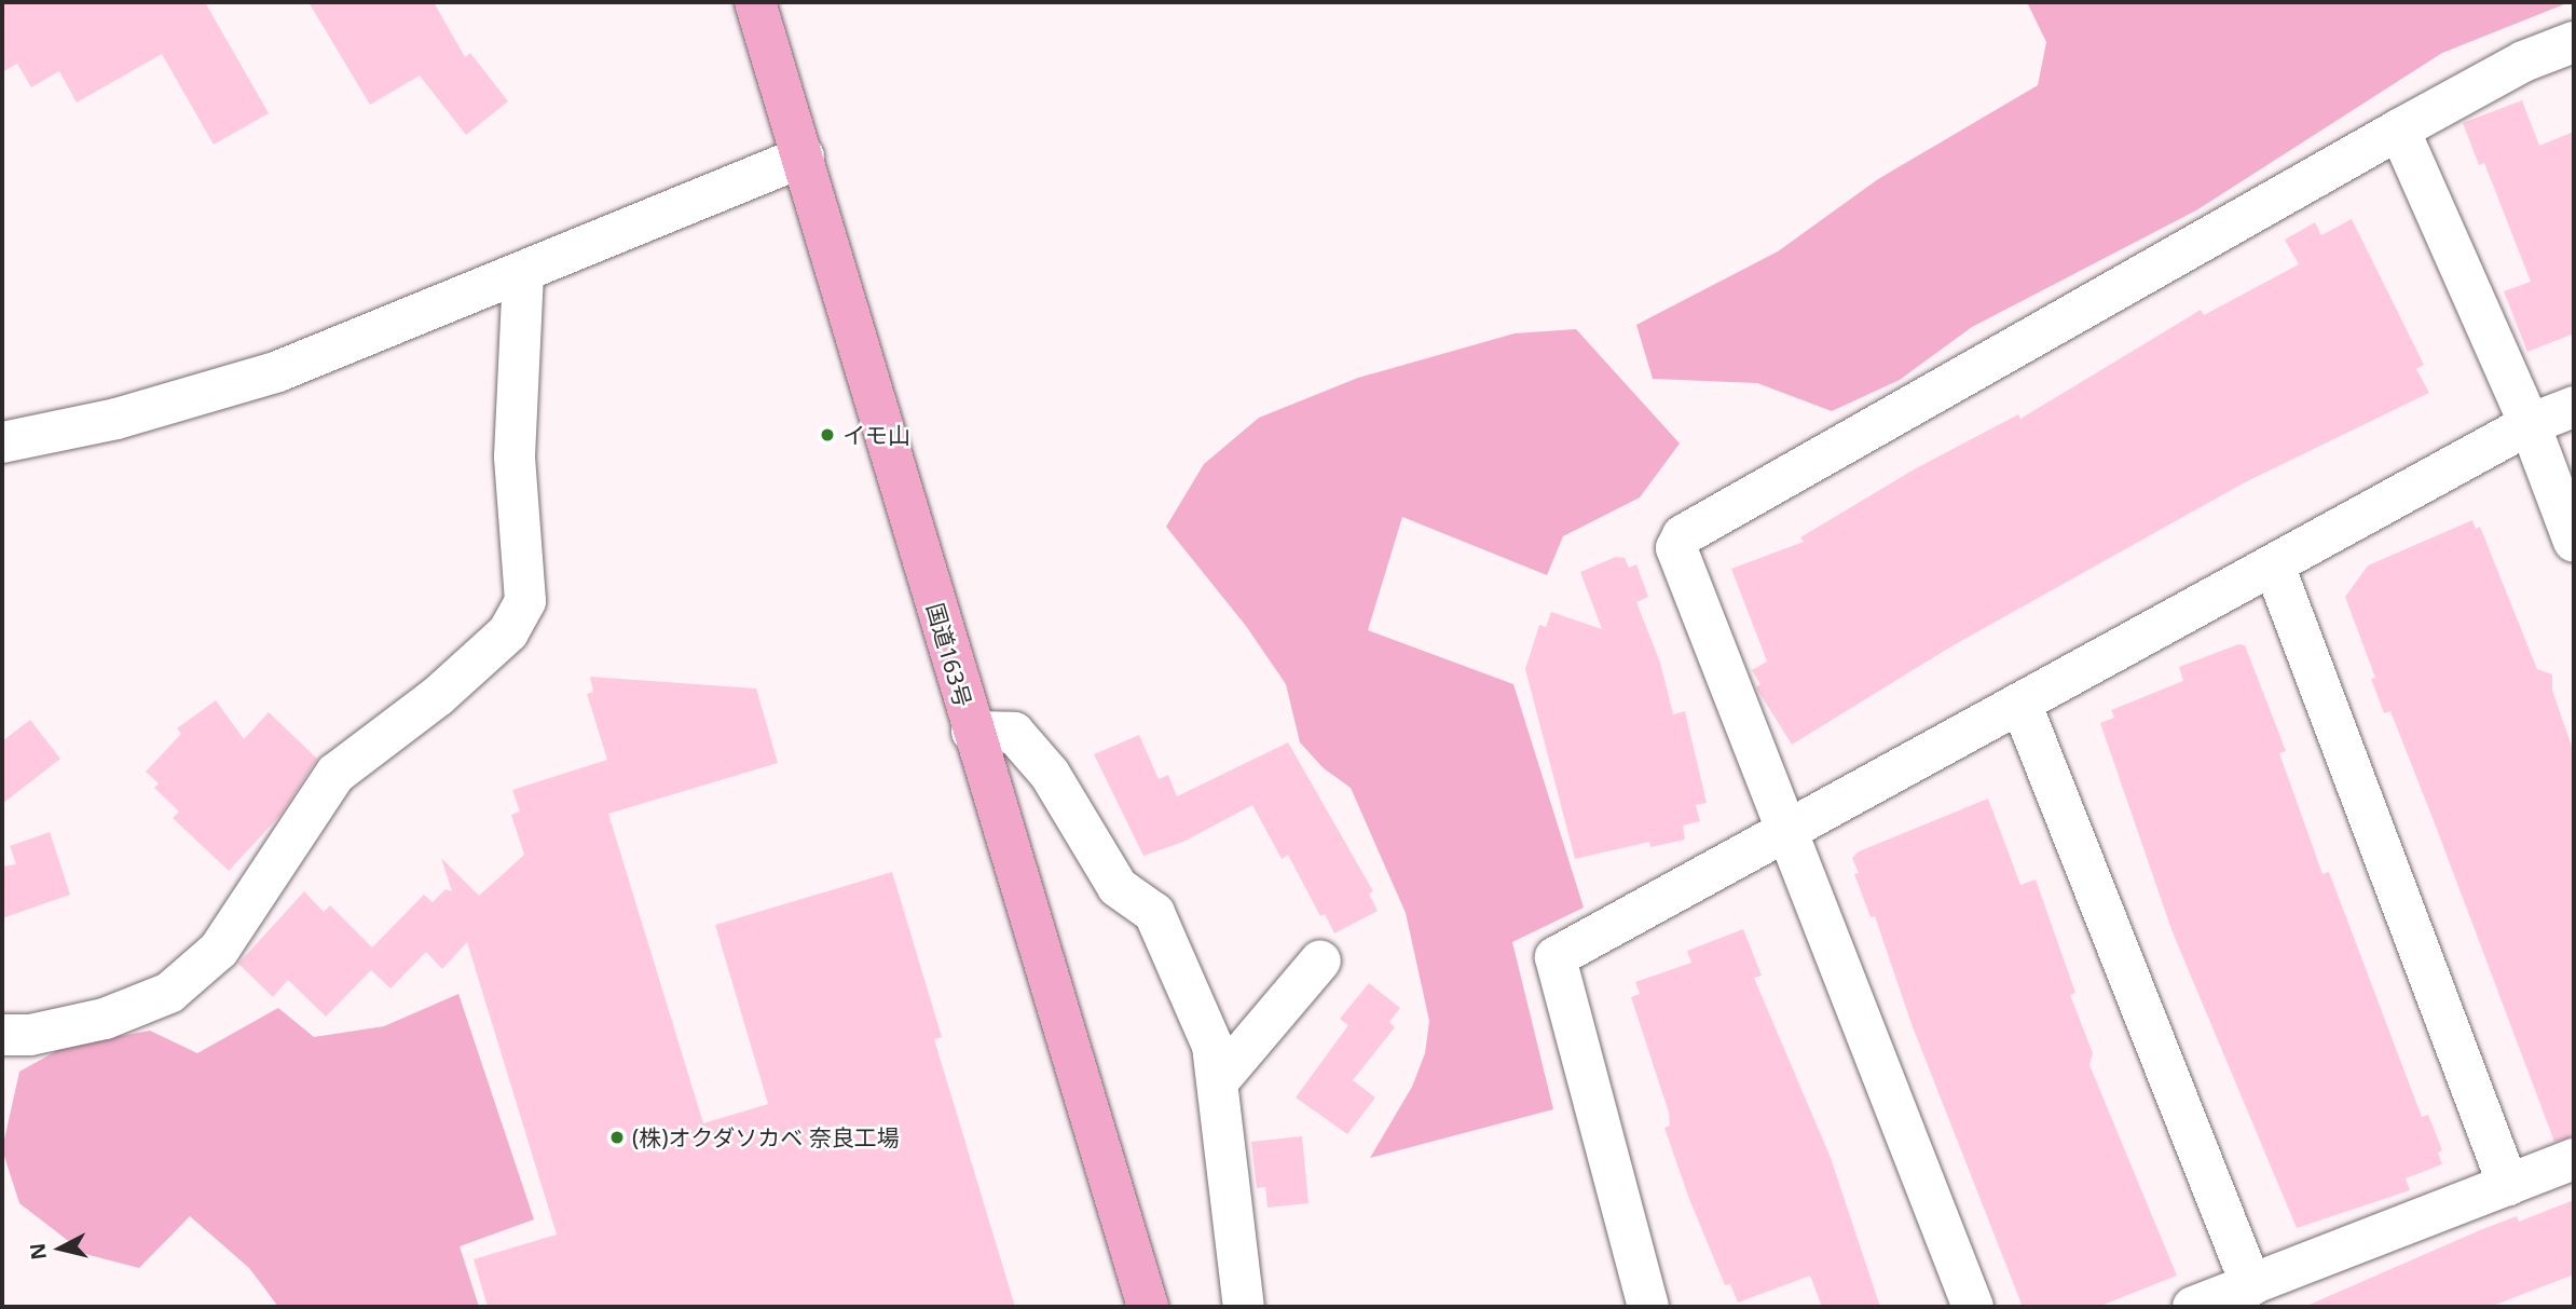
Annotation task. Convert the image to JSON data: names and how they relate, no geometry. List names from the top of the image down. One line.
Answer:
{"streets":{"highway":["国道163号"]},"places":["イモ山","(株)オクダソカベ 奈良工場"],"north":"left"}
